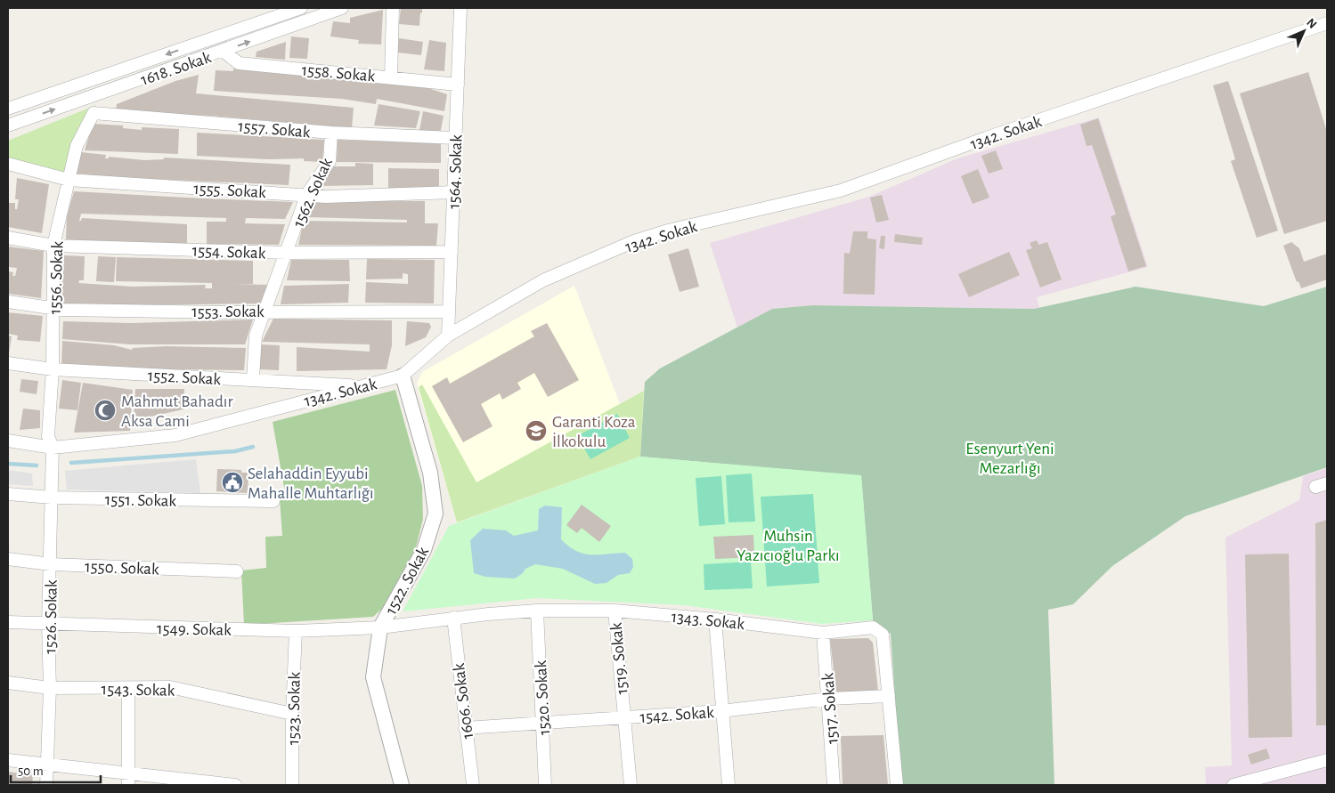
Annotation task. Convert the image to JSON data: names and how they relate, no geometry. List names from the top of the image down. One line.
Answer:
{"streets":{"street":["1618. Sokak","1558. Sokak","1557. Sokak","1342. Sokak","1564. Sokak","1555. Sokak","1562. Sokak","1554. Sokak","1556. Sokak","1553. Sokak","1552. Sokak","1551. Sokak","1550. Sokak","1522. Sokak","1526. Sokak","1343. Sokak","1549. Sokak","1519. Sokak","1543. Sokak","1520. Sokak","1606. Sokak","1523. Sokak","1517. Sokak","1542. Sokak"]},"crossings":[["1618. Sokak","1558. Sokak"],["1558. Sokak","1564. Sokak"],["1557. Sokak","1564. Sokak"],["1557. Sokak","1562. Sokak"],["1557. Sokak","1556. Sokak"],["1342. Sokak","1564. Sokak"],["1342. Sokak","1556. Sokak"],["1342. Sokak","1552. Sokak"],["1342. Sokak","1522. Sokak"],["1342. Sokak","1526. Sokak"],["1564. Sokak","1555. Sokak"],["1564. Sokak","1554. Sokak"],["1564. Sokak","1553. Sokak"],["1555. Sokak","1562. Sokak"],["1555. Sokak","1556. Sokak"],["1562. Sokak","1554. Sokak"],["1562. Sokak","1553. Sokak"],["1562. Sokak","1552. Sokak"],["1554. Sokak","1556. Sokak"],["1556. Sokak","1553. Sokak"],["1556. Sokak","1552. Sokak"],["1556. Sokak","1526. Sokak"],["1551. Sokak","1526. Sokak"],["1550. Sokak","1526. Sokak"],["1522. Sokak","1343. Sokak"],["1522. Sokak","1549. Sokak"],["1526. Sokak","1549. Sokak"],["1526. Sokak","1543. Sokak"],["1343. Sokak","1549. Sokak"],["1343. Sokak","1519. Sokak"],["1343. Sokak","1520. Sokak"],["1343. Sokak","1606. Sokak"],["1343. Sokak","1517. Sokak"],["1343. Sokak","1542. Sokak"],["1549. Sokak","1523. Sokak"],["1519. Sokak","1542. Sokak"],["1543. Sokak","1523. Sokak"],["1520. Sokak","1542. Sokak"],["1606. Sokak","1542. Sokak"],["1517. Sokak","1542. Sokak"]],"parks":["Esenyurt Yeni Mezarlığı","Muhsin Yazıcıoğlu Parkı"],"places":{"mosque":["Mahmut Bahadır Aksa Cami"],"school or university":["Garanti Koza İlkokulu"],"public building":["Selahaddin Eyyubi Mahalle Muhtarlığı"]},"scale_bar":"50 m","north":"top right"}
